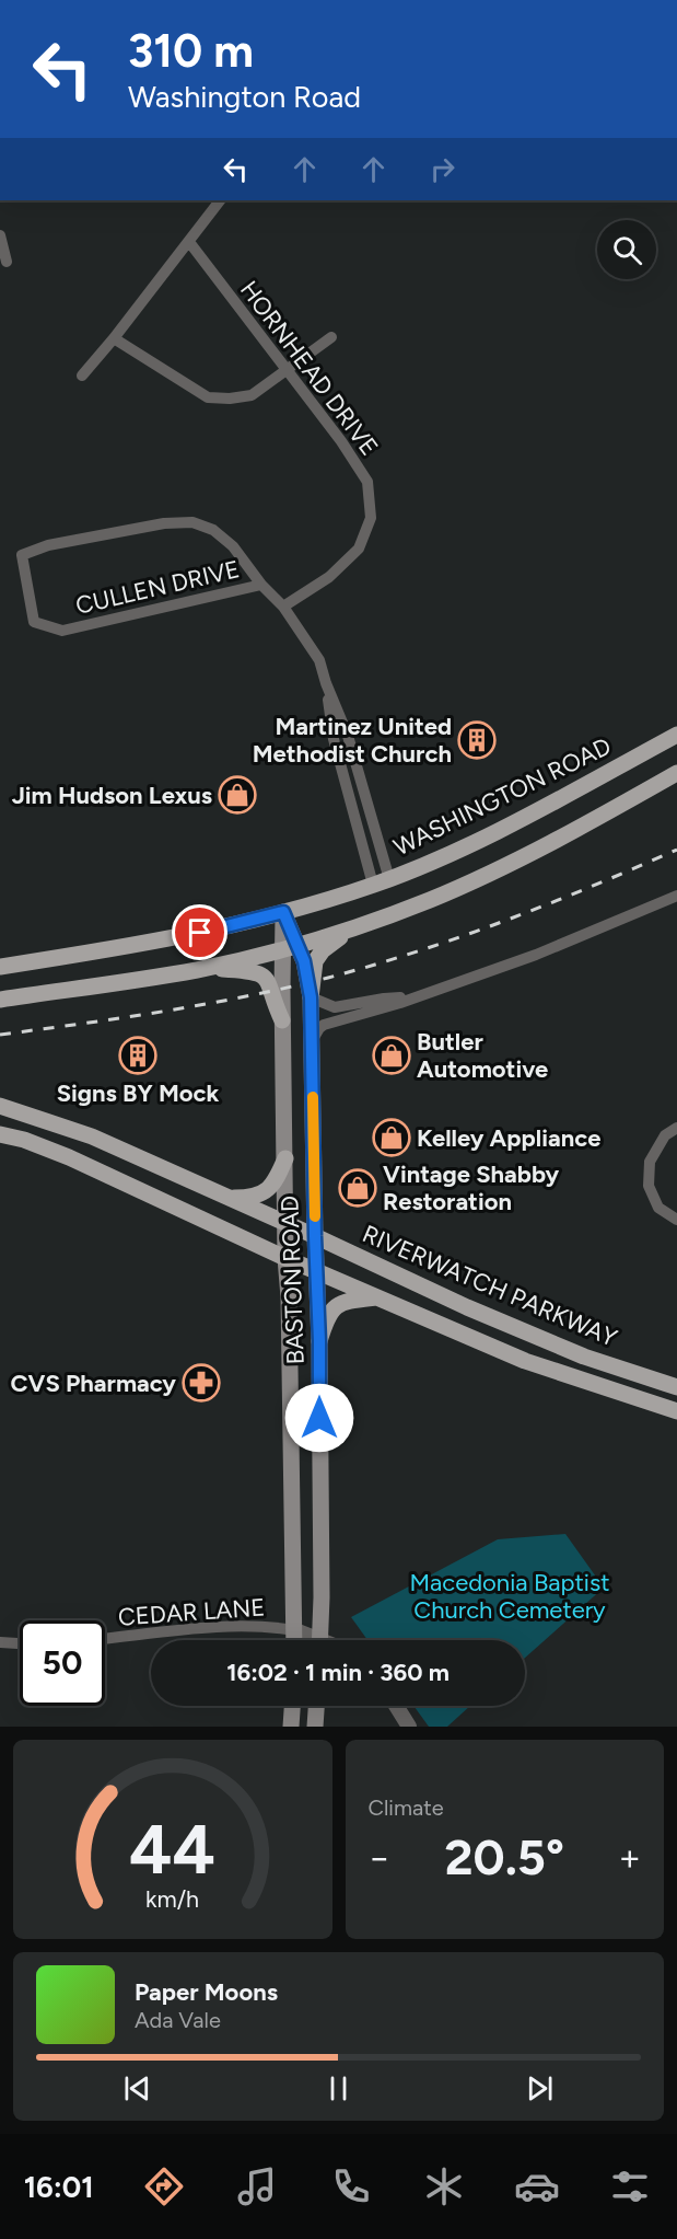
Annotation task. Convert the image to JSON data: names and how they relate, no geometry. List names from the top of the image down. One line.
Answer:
{"streets":{"main road":["WASHINGTON ROAD","BASTON ROAD","RIVERWATCH PARKWAY"],"street":["HORNHEAD DRIVE","CULLEN DRIVE","CEDAR LANE"]},"crossings":[["WASHINGTON ROAD","BASTON ROAD"],["BASTON ROAD","RIVERWATCH PARKWAY"]],"parks":["Macedonia Baptist Church Cemetery"],"places":{"building":["Martinez United Methodist Church","Signs BY Mock"],"shop":["Jim Hudson Lexus","Butler Automotive","Kelley Appliance","Vintage Shabby Restoration"],"pharmacy":["CVS Pharmacy"]},"page":{"turn":["310 m","Washington Road"],"limit":"50","trip":"16:02 · 1 min · 360 m","tile":"Climate","heat":["−","20.5°","+"],"song":["Paper Moons","Ada Vale"],"tabs":"16:01","gauge":["44","km/h"]}}
